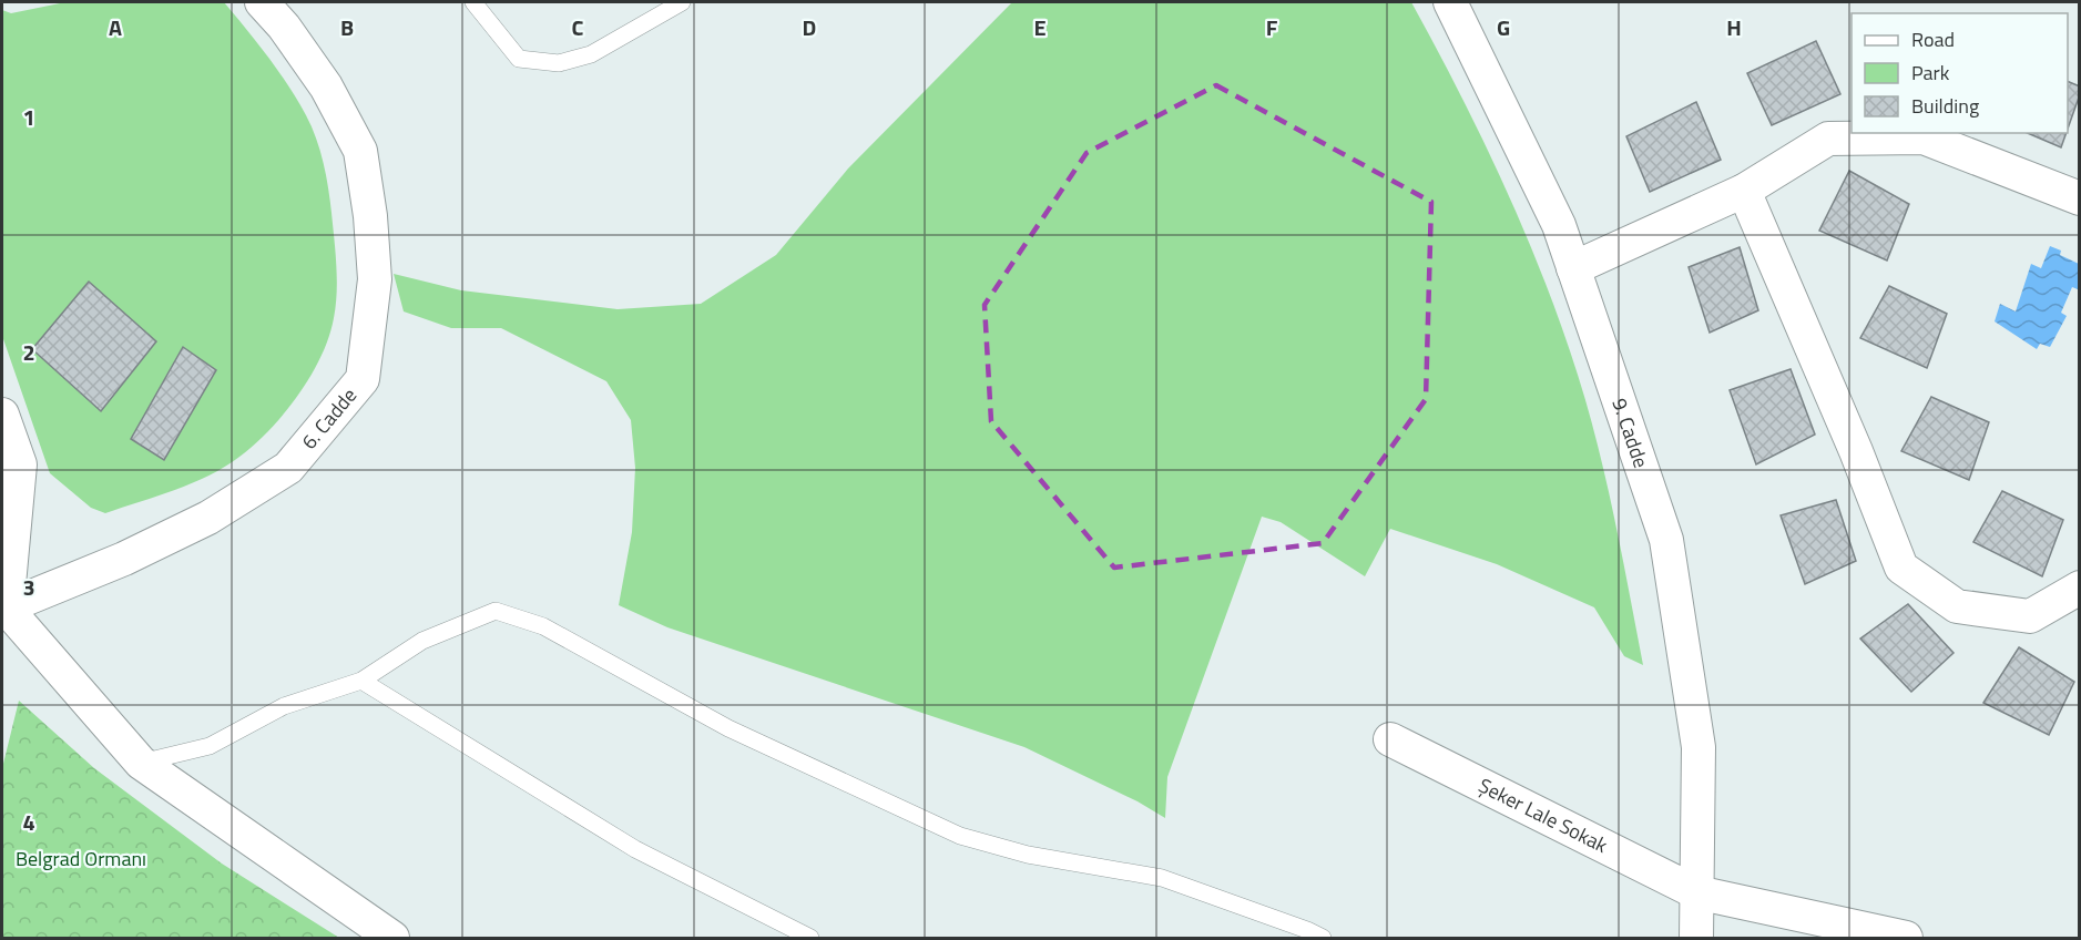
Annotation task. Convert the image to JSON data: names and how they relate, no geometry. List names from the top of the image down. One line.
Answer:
{"streets":{"street":["6. Cadde","9. Cadde","Şeker Lale Sokak"]},"crossings":[["9. Cadde","Şeker Lale Sokak"]],"parks":["Belgrad Ormanı"],"legend":["Road","Park","Building"],"grid":{"columns":["A","B","C","D","E","F","G","H"],"rows":["1","2","3","4"]}}
